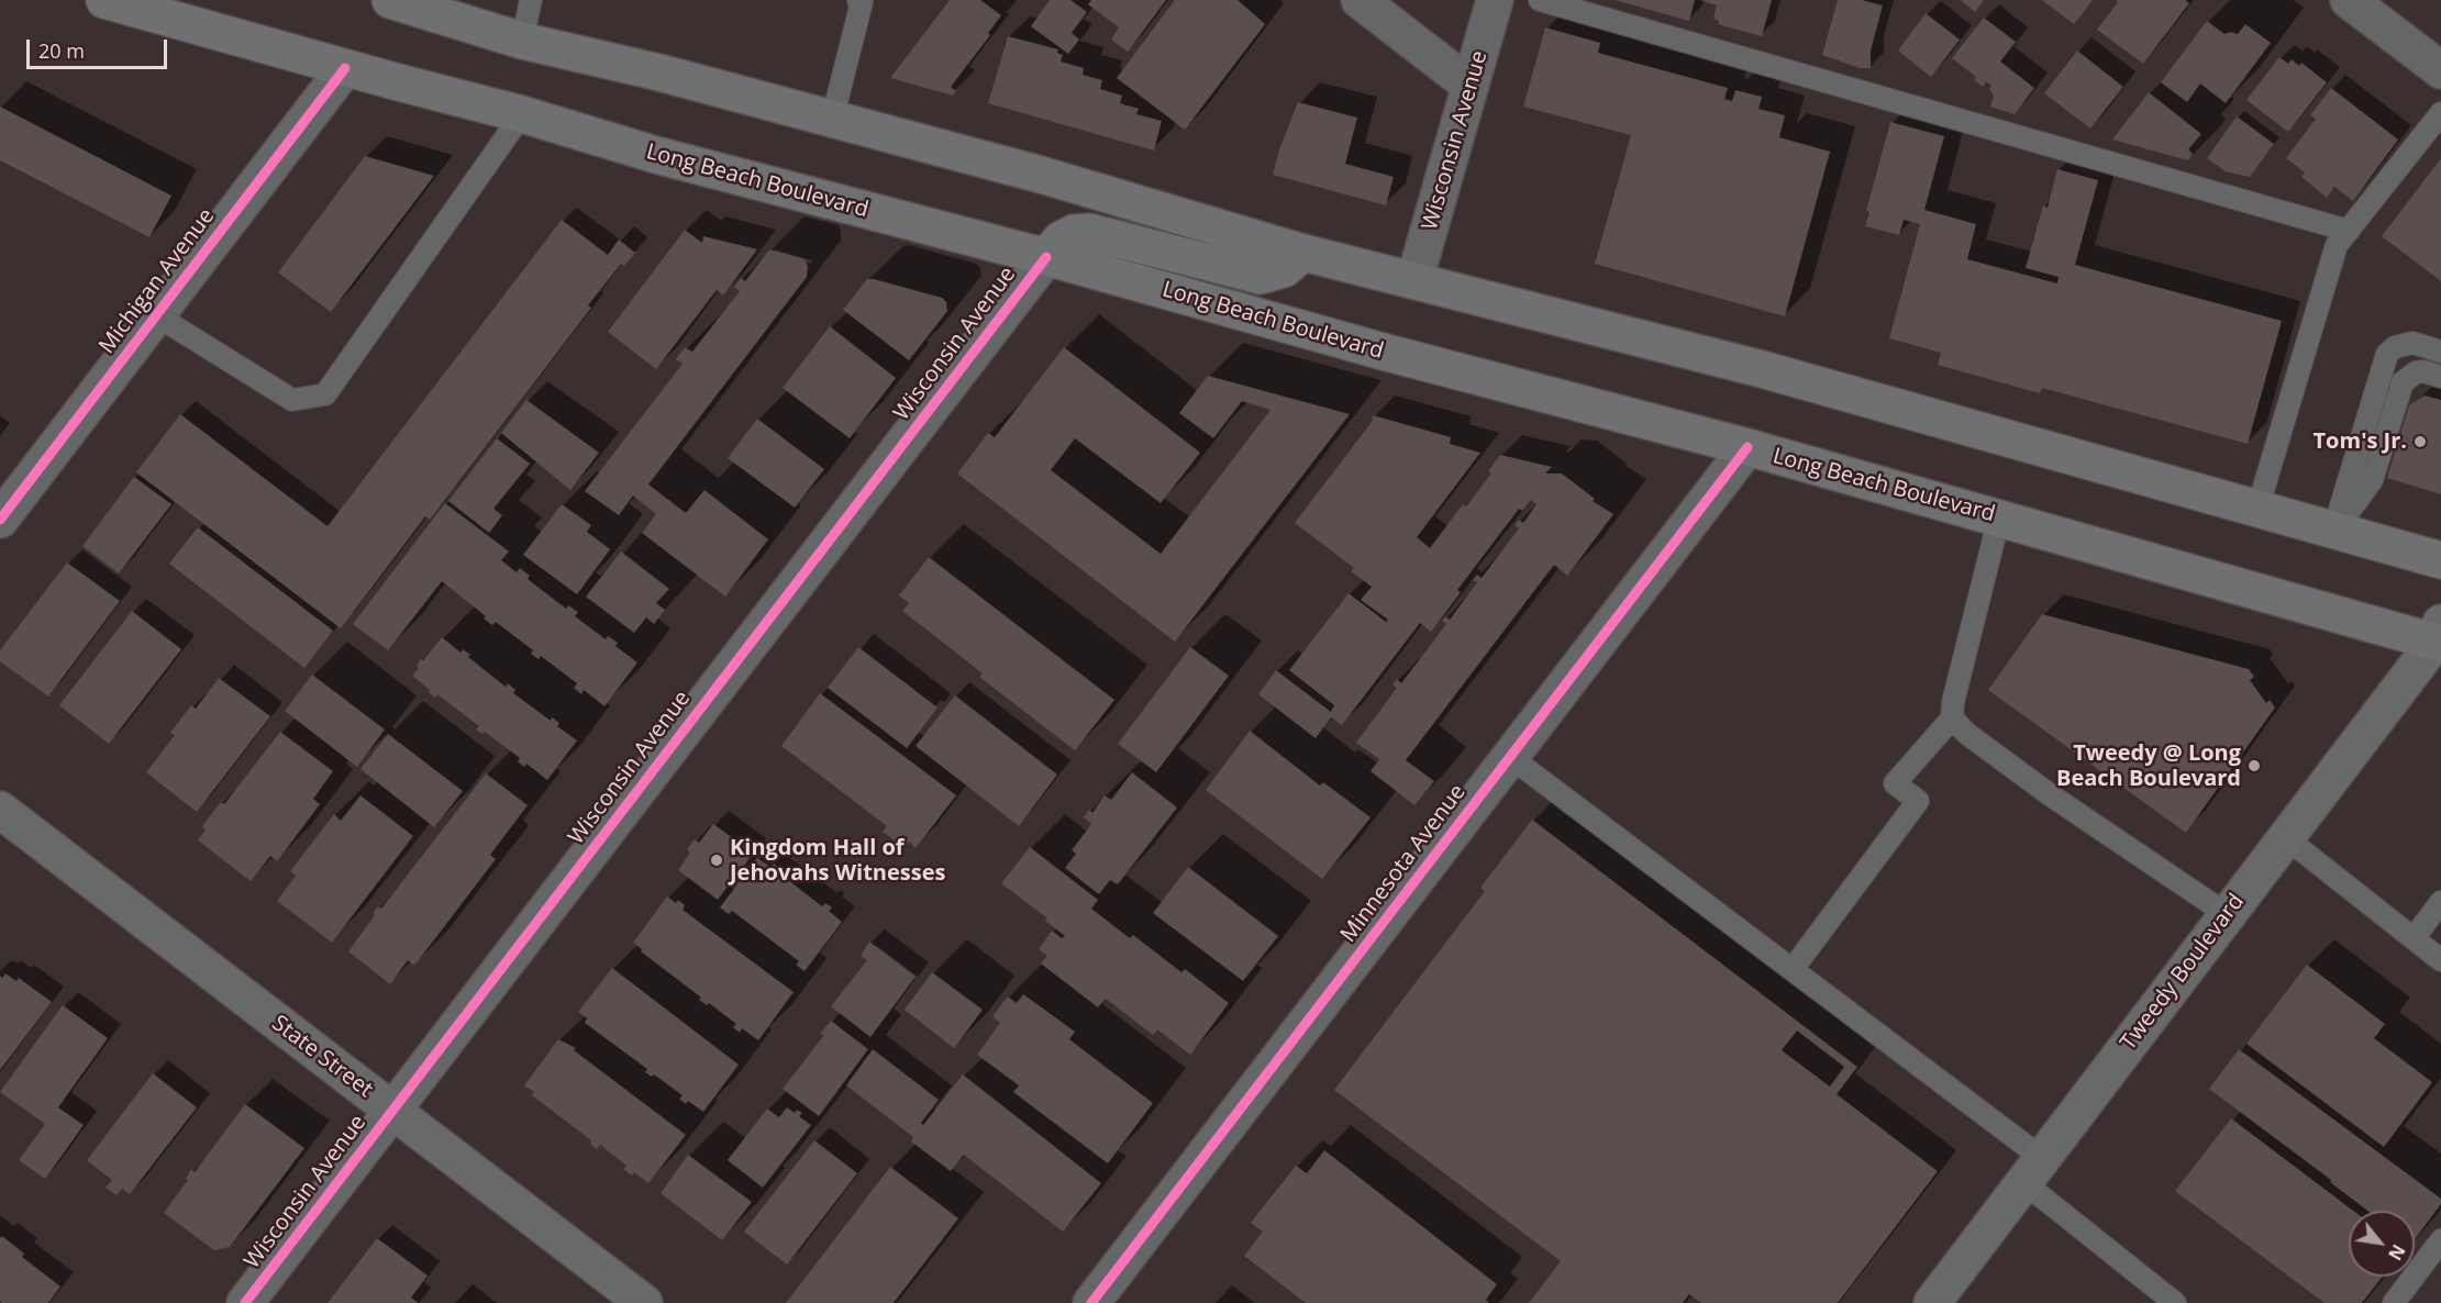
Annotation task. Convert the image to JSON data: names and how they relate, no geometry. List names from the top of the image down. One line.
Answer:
{"streets":{"main road":["Long Beach Boulevard","Tweedy Boulevard","State Street"],"street":["Wisconsin Avenue","Michigan Avenue","Minnesota Avenue"]},"crossings":[["Wisconsin Avenue","Long Beach Boulevard"],["Wisconsin Avenue","State Street"],["Long Beach Boulevard","Michigan Avenue"],["Long Beach Boulevard","Minnesota Avenue"],["Long Beach Boulevard","Tweedy Boulevard"]],"places":["Tom's Jr.","Tweedy @ Long Beach Boulevard","Kingdom Hall of Jehovahs Witnesses"],"scale_bar":"20 m","north":"bottom right"}
